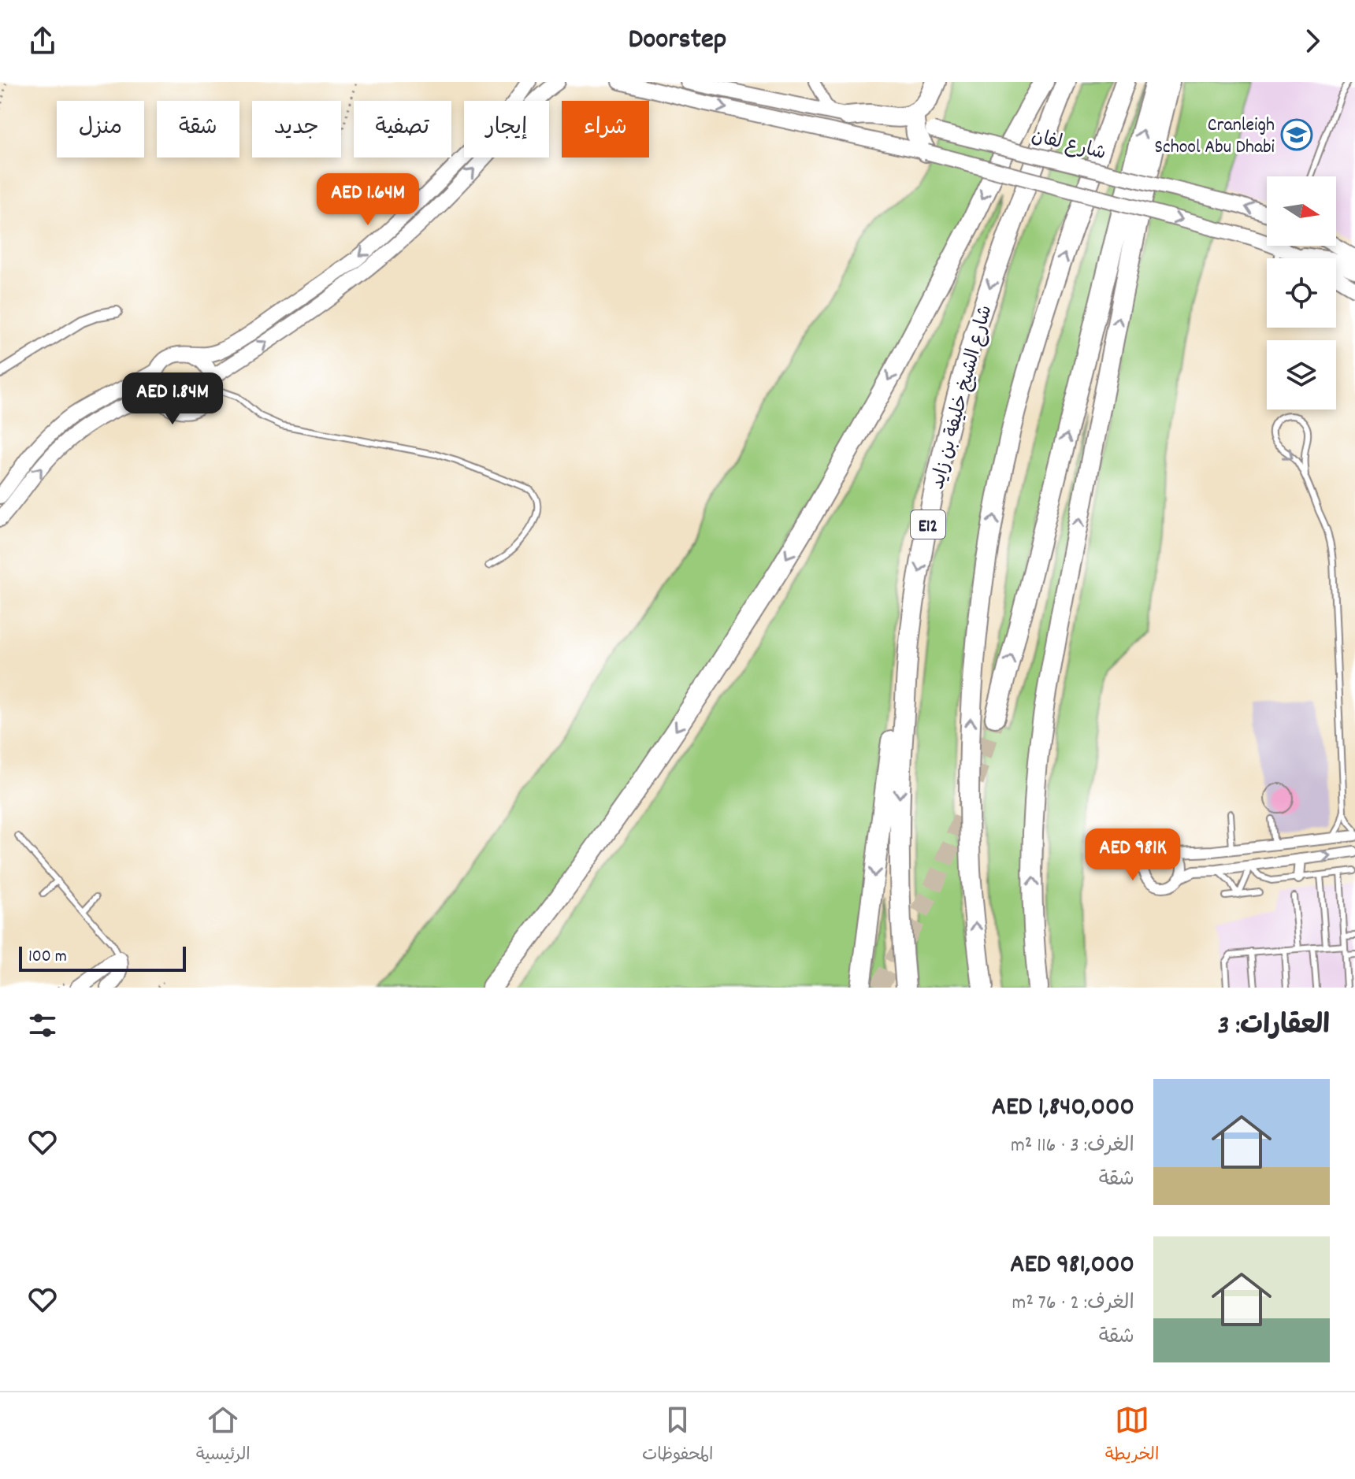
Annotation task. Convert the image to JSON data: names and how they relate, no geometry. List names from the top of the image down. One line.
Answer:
{"streets":{"highway":["شارع الشيخ خليفة بن زايد","E12"],"street":["شارع لفان"]},"places":{"school or university":["Cranleigh School Abu Dhabi"]},"scale_bar":"100 m","north":"right","page":{"header":"Doorstep","chip":["شراء","إيجار","تصفية","جديد","شقة","منزل"],"price":["AED 1.64M","AED 1.84M","AED 981K"],"scale":"100 m","heading":"العقارات: 3","list":[{"name":"AED 1,840,000","note":"الغرف: 3 · 116 m² · شقة"},{"name":"AED 981,000","note":"الغرف: 2 · 76 m² · شقة"}],"tabs":["الخريطة","المحفوظات","الرئيسية"]}}
